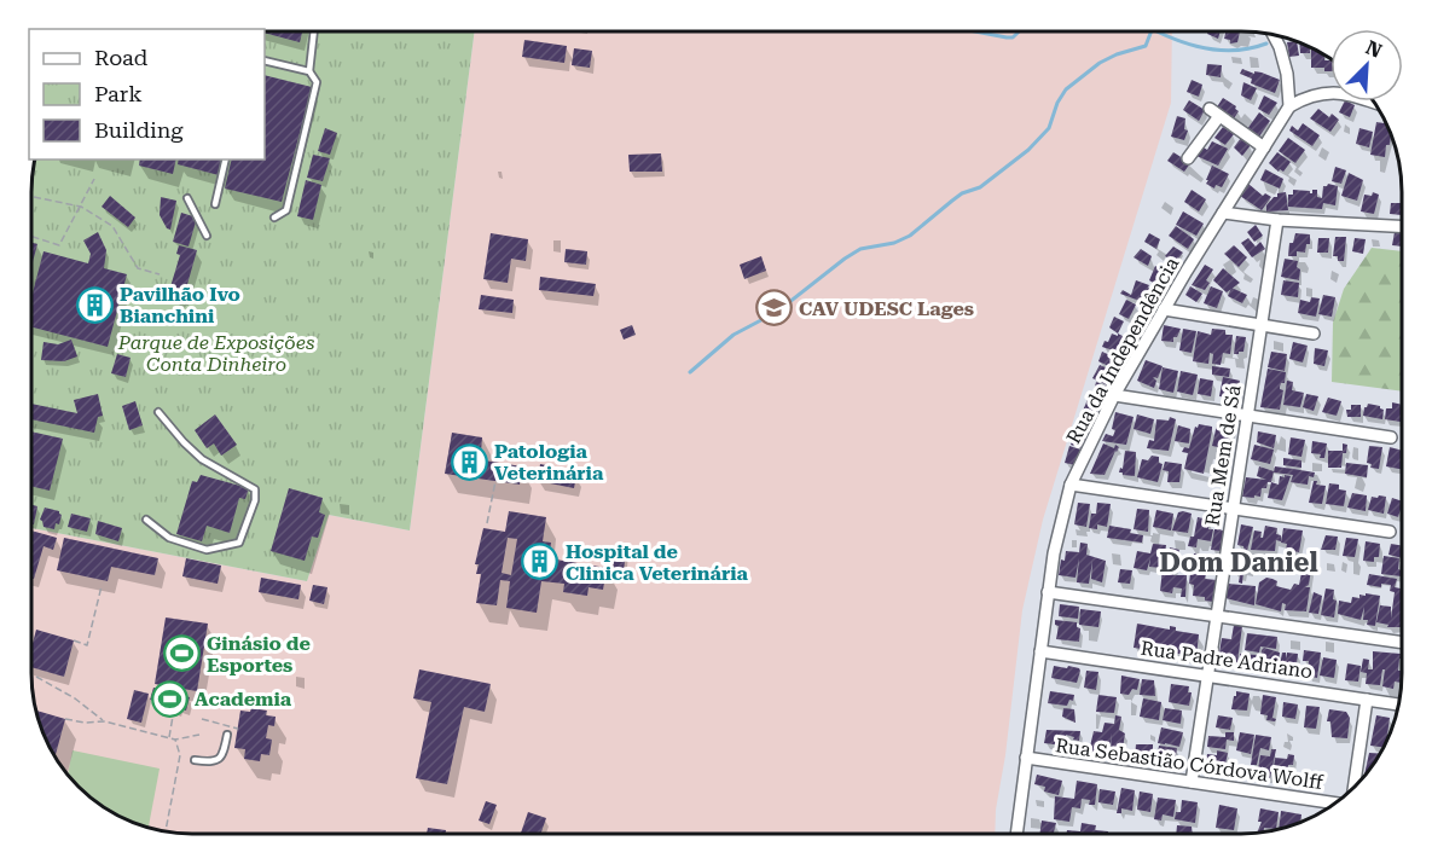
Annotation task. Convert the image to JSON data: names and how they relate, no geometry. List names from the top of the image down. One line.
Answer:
{"streets":{"street":["Rua da Independência","Rua Mem de Sá","Rua Padre Adriano","Rua Sebastião Córdova Wolff"]},"crossings":[["Rua da Independência","Rua Padre Adriano"],["Rua da Independência","Rua Sebastião Córdova Wolff"],["Rua Mem de Sá","Rua Padre Adriano"],["Rua Mem de Sá","Rua Sebastião Córdova Wolff"]],"districts":["Dom Daniel"],"parks":["Parque de Exposições Conta Dinheiro"],"places":{"building":["Pavilhão Ivo Bianchini","Patologia Veterinária","Hospital de Clinica Veterinária"],"school or university":["CAV UDESC Lages"],"sports":["Ginásio de Esportes","Academia"]},"legend":["Road","Park","Building"],"north":"top right"}
